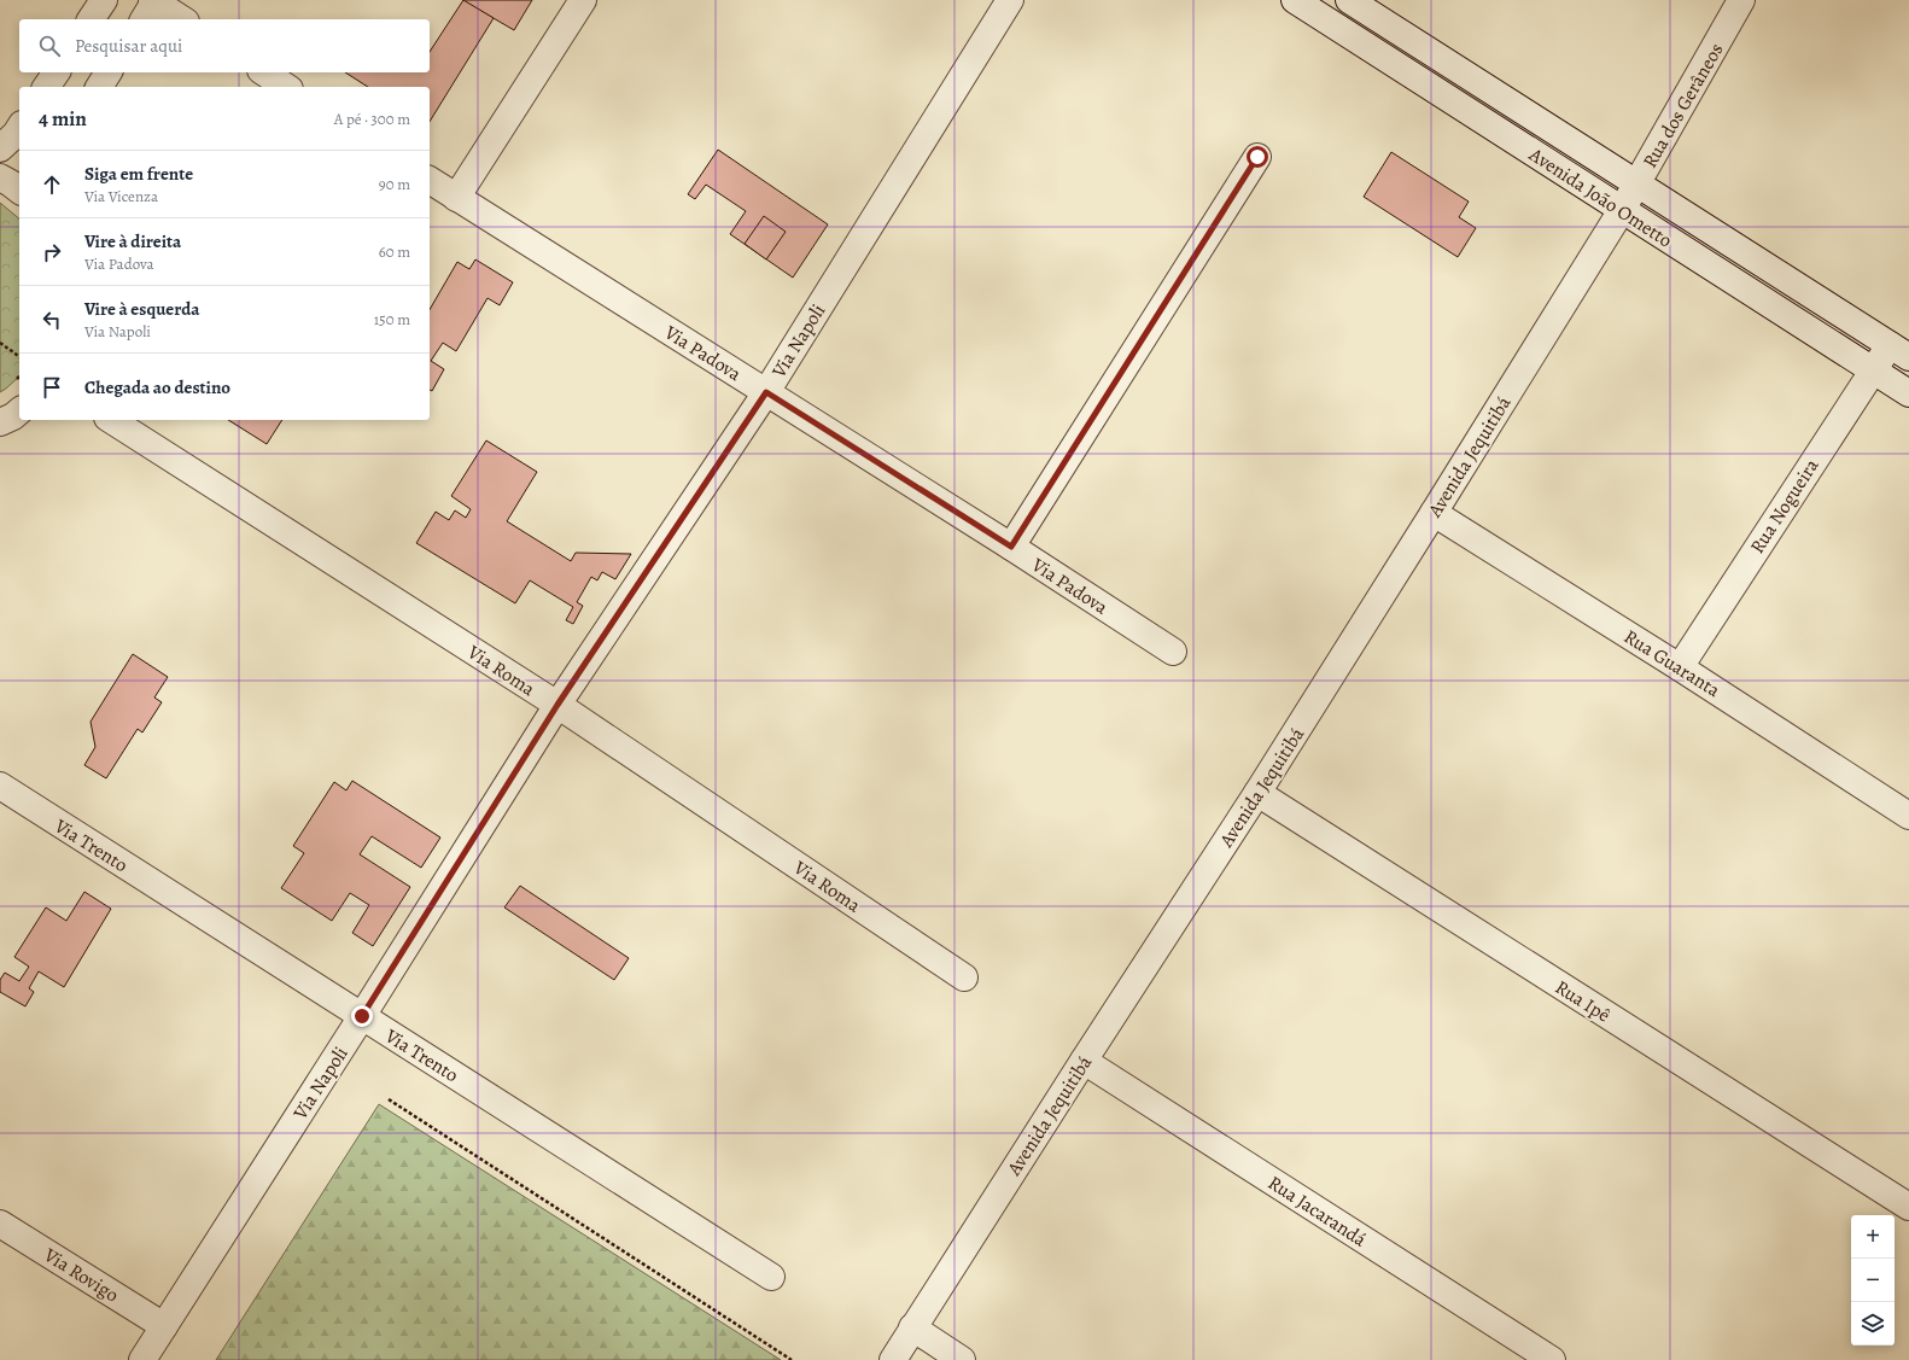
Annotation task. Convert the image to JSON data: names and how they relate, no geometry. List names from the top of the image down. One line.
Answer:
{"streets":{"street":["Rua dos Gerâneos","Avenida João Ometto","Via Napoli","Via Padova","Avenida Jequitibá","Rua Nogueira","Rua Guaranta","Via Roma","Via Trento","Rua Ipê","Rua Jacarandá","Via Rovigo"]},"crossings":[["Rua dos Gerâneos","Avenida João Ometto"],["Rua dos Gerâneos","Avenida Jequitibá"],["Avenida João Ometto","Avenida Jequitibá"],["Avenida João Ometto","Rua Nogueira"],["Via Napoli","Via Padova"],["Via Napoli","Via Roma"],["Via Napoli","Via Trento"],["Via Napoli","Via Rovigo"],["Avenida Jequitibá","Rua Guaranta"],["Avenida Jequitibá","Rua Ipê"],["Avenida Jequitibá","Rua Jacarandá"],["Rua Nogueira","Rua Guaranta"]],"page":{"search":"Pesquisar aqui","heading":["4 min","A pé · 300 m"],"list":[["Siga em frente","Via Vicenza","90 m"],["Vire à direita","Via Padova","60 m"],["Vire à esquerda","Via Napoli","150 m"],"Chegada ao destino"],"map_buttons":["+","−"]}}
